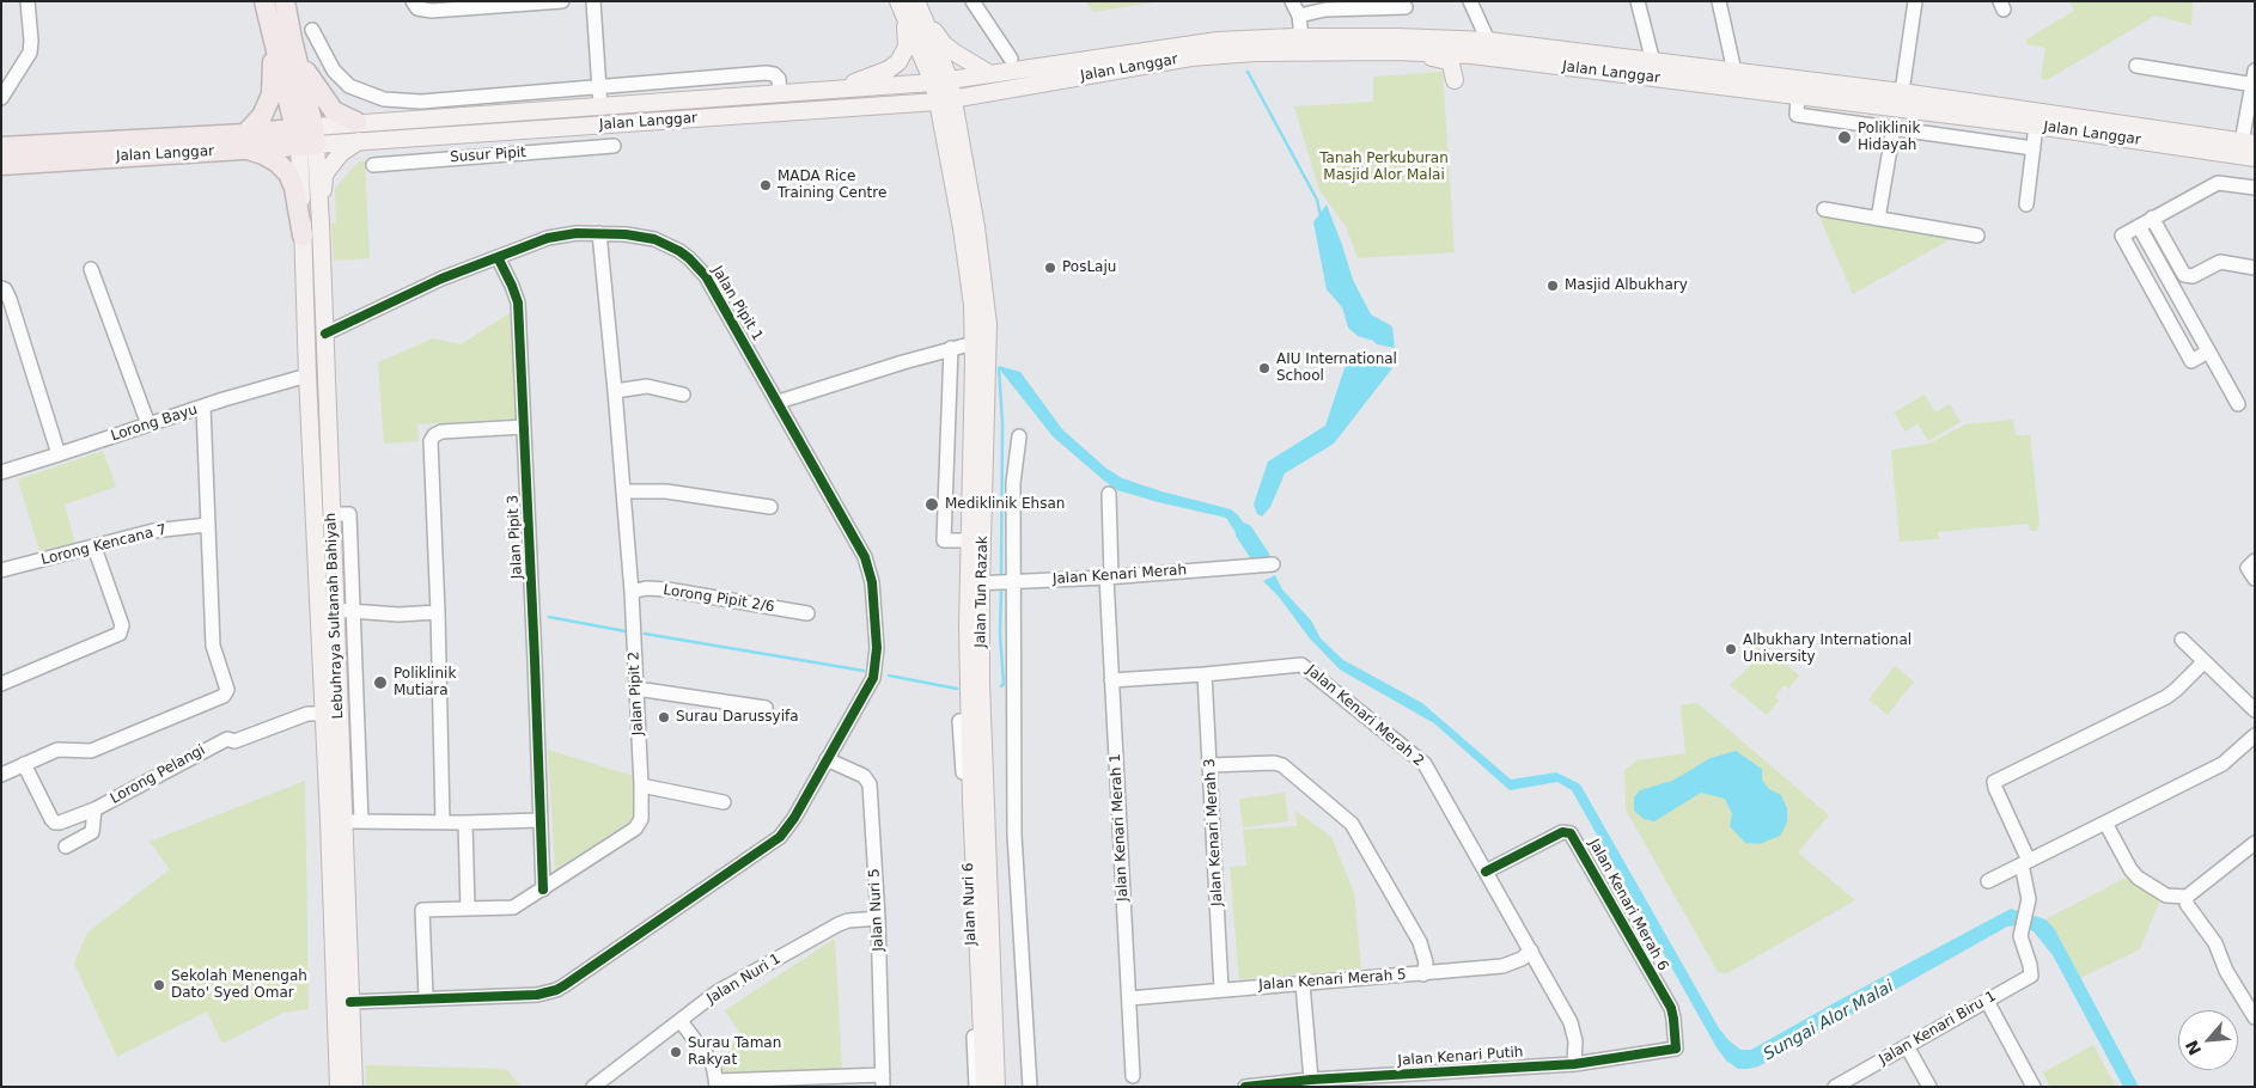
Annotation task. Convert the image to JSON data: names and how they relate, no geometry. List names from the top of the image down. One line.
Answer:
{"streets":{"highway":["Jalan Langgar"],"main road":["Jalan Tun Razak","Lebuhraya Sultanah Bahiyah"],"street":["Susur Pipit","Jalan Pipit 1","Lorong Bayu","Jalan Pipit 3","Lorong Kencana 7","Jalan Kenari Merah","Lorong Pipit 2/6","Jalan Pipit 2","Jalan Kenari Merah 2","Lorong Pelangi","Jalan Kenari Merah 1","Jalan Kenari Merah 3","Jalan Nuri 6","Jalan Kenari Merah 6","Jalan Nuri 5","Jalan Nuri 1","Jalan Kenari Merah 5","Jalan Kenari Biru 1","Jalan Kenari Putih"]},"crossings":[["Jalan Langgar","Susur Pipit"],["Jalan Langgar","Jalan Tun Razak"],["Jalan Langgar","Lebuhraya Sultanah Bahiyah"],["Jalan Pipit 1","Jalan Pipit 3"],["Jalan Pipit 1","Lebuhraya Sultanah Bahiyah"],["Jalan Pipit 1","Jalan Pipit 2"],["Jalan Pipit 1","Jalan Nuri 5"],["Lorong Bayu","Lebuhraya Sultanah Bahiyah"],["Jalan Pipit 3","Jalan Pipit 2"],["Jalan Kenari Merah","Jalan Tun Razak"],["Jalan Kenari Merah","Jalan Kenari Merah 1"],["Jalan Tun Razak","Jalan Nuri 6"],["Lorong Pipit 2/6","Jalan Pipit 2"],["Lebuhraya Sultanah Bahiyah","Lorong Pelangi"],["Jalan Kenari Merah 2","Jalan Kenari Merah 1"],["Jalan Kenari Merah 2","Jalan Kenari Merah 3"],["Jalan Kenari Merah 2","Jalan Kenari Merah 6"],["Jalan Kenari Merah 2","Jalan Kenari Merah 5"],["Jalan Kenari Merah 2","Jalan Kenari Putih"],["Jalan Kenari Merah 1","Jalan Kenari Merah 5"],["Jalan Kenari Merah 3","Jalan Kenari Merah 5"],["Jalan Kenari Merah 6","Jalan Kenari Putih"],["Jalan Nuri 5","Jalan Nuri 1"]],"water":["Sungai Alor Malai"],"parks":["Tanah Perkuburan Masjid Alor Malai"],"places":["Poliklinik Hidayah","MADA Rice Training Centre","PosLaju","Masjid Albukhary","AIU International School","Mediklinik Ehsan","Albukhary International University","Poliklinik Mutiara","Surau Darussyifa","Sekolah Menengah Dato' Syed Omar","Surau Taman Rakyat"],"north":"bottom left"}
